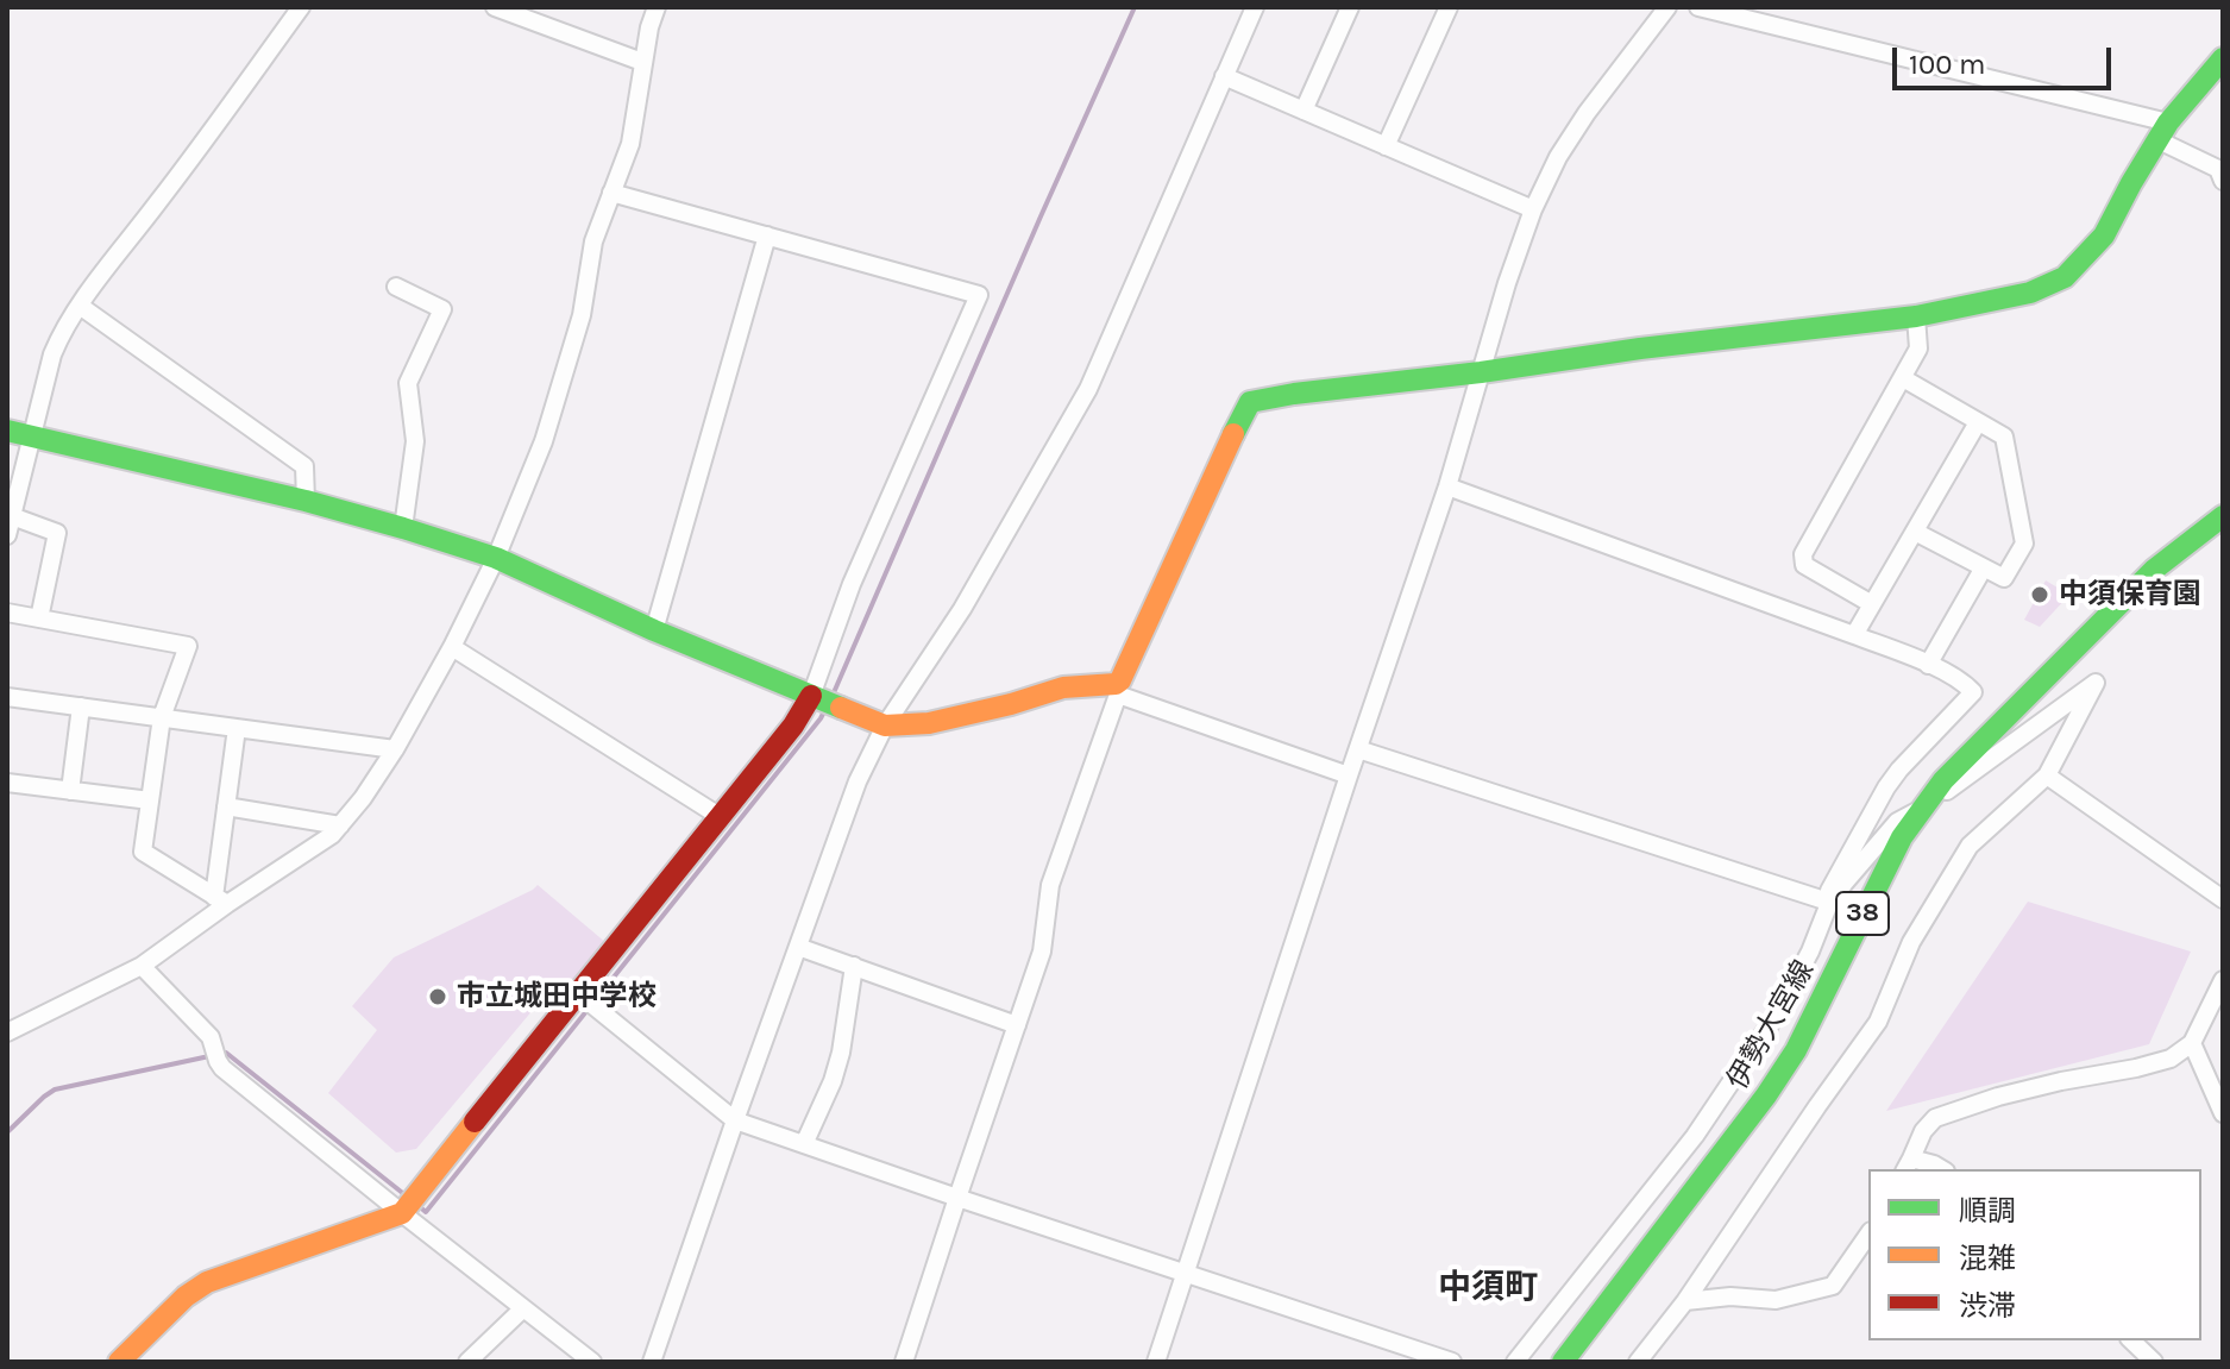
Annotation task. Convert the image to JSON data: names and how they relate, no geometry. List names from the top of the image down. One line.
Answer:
{"streets":{"street":["38","伊勢大宮線"]},"districts":["中須町"],"places":["中須保育園","市立城田中学校"],"legend":["順調","混雑","渋滞"],"scale_bar":"100 m"}
